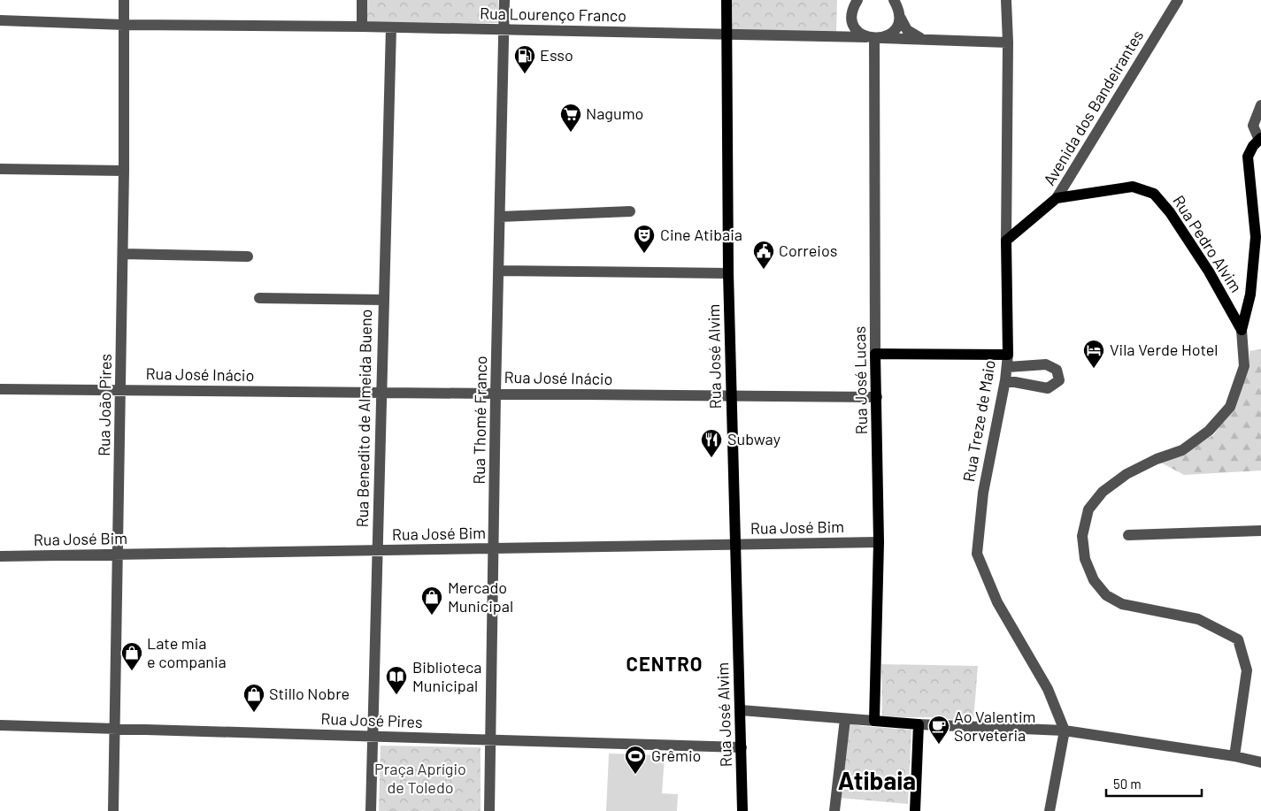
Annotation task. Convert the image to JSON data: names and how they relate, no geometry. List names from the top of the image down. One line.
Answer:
{"streets":{"main road":["Avenida dos Bandeirantes","Rua Pedro Alvim","Rua José Alvim","Rua José Lucas","Rua Treze de Maio"],"street":["Rua Lourenço Franco","Rua José Inácio","Rua João Pires","Rua Benedito de Almeida Bueno","Rua Thomé Franco","Rua José Bim","Rua José Pires"]},"crossings":[["Rua Lourenço Franco","Rua José Alvim"],["Rua Lourenço Franco","Rua José Lucas"],["Rua Lourenço Franco","Rua João Pires"],["Rua Lourenço Franco","Rua Benedito de Almeida Bueno"],["Rua Lourenço Franco","Rua Thomé Franco"],["Rua Lourenço Franco","Rua Treze de Maio"],["Avenida dos Bandeirantes","Rua Pedro Alvim"],["Avenida dos Bandeirantes","Rua Treze de Maio"],["Rua José Alvim","Rua José Inácio"],["Rua José Alvim","Rua José Bim"],["Rua José Alvim","Rua José Pires"],["Rua José Inácio","Rua José Lucas"],["Rua José Inácio","Rua João Pires"],["Rua José Inácio","Rua Benedito de Almeida Bueno"],["Rua José Inácio","Rua Thomé Franco"],["Rua José Lucas","Rua José Bim"],["Rua João Pires","Rua José Bim"],["Rua João Pires","Rua José Pires"],["Rua Benedito de Almeida Bueno","Rua José Bim"],["Rua Benedito de Almeida Bueno","Rua José Pires"],["Rua Thomé Franco","Rua José Bim"],["Rua Thomé Franco","Rua José Pires"]],"districts":["CENTRO","Atibaia"],"parks":["Praça Aprígio de Toledo"],"places":{"fuel station":["Esso"],"supermarket":["Nagumo"],"theatre":["Cine Atibaia"],"public building":["Correios"],"hotel":["Vila Verde Hotel"],"restaurant":["Subway"],"shop":["Mercado Municipal","Late mia e compania","Stillo Nobre"],"library":["Biblioteca Municipal"],"cafe":["Ao Valentim Sorveteria"],"sports":["Grêmio"]},"scale_bar":"50 m"}
